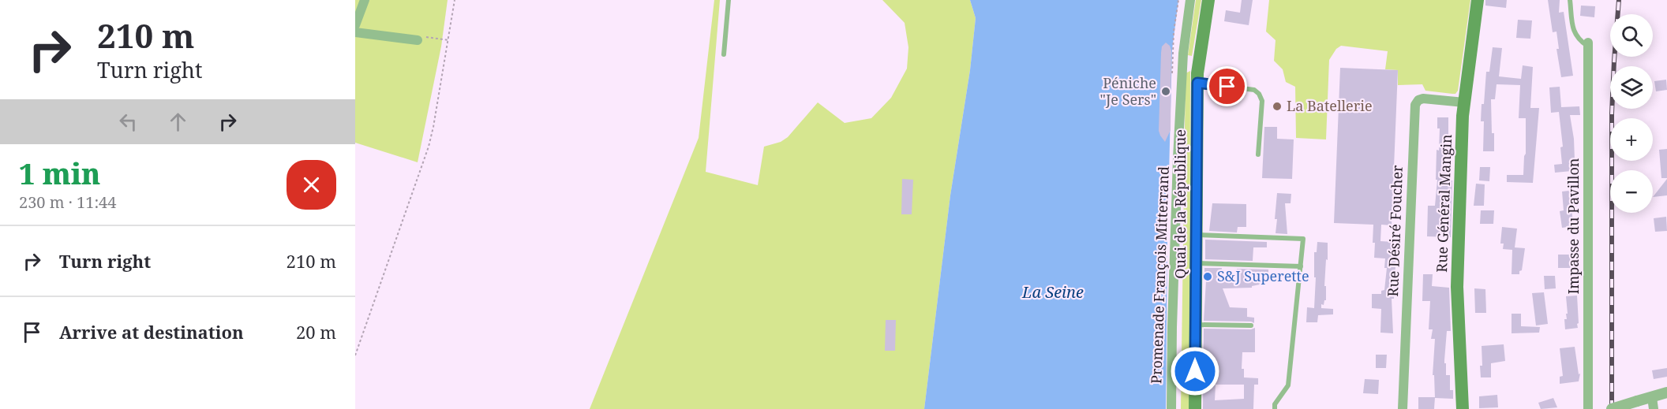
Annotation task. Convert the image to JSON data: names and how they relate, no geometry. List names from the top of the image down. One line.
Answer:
{"streets":{"main road":["Rue Général Mangin","Quai de la République"],"street":["Impasse du Pavillon","Rue Désiré Foucher","Promenade François Mitterrand"]},"crossings":[["Rue Général Mangin","Rue Désiré Foucher"]],"water":["La Seine"],"places":["Péniche \"Je Sers\"","La Batellerie","S&J Superette"],"page":{"turn":["210 m","Turn right"],"map_buttons":["+","−"],"heading":["1 min","230 m · 11:44"],"list":[{"name":"Turn right","value":"210 m"},{"name":"Arrive at destination","value":"20 m"}]}}
